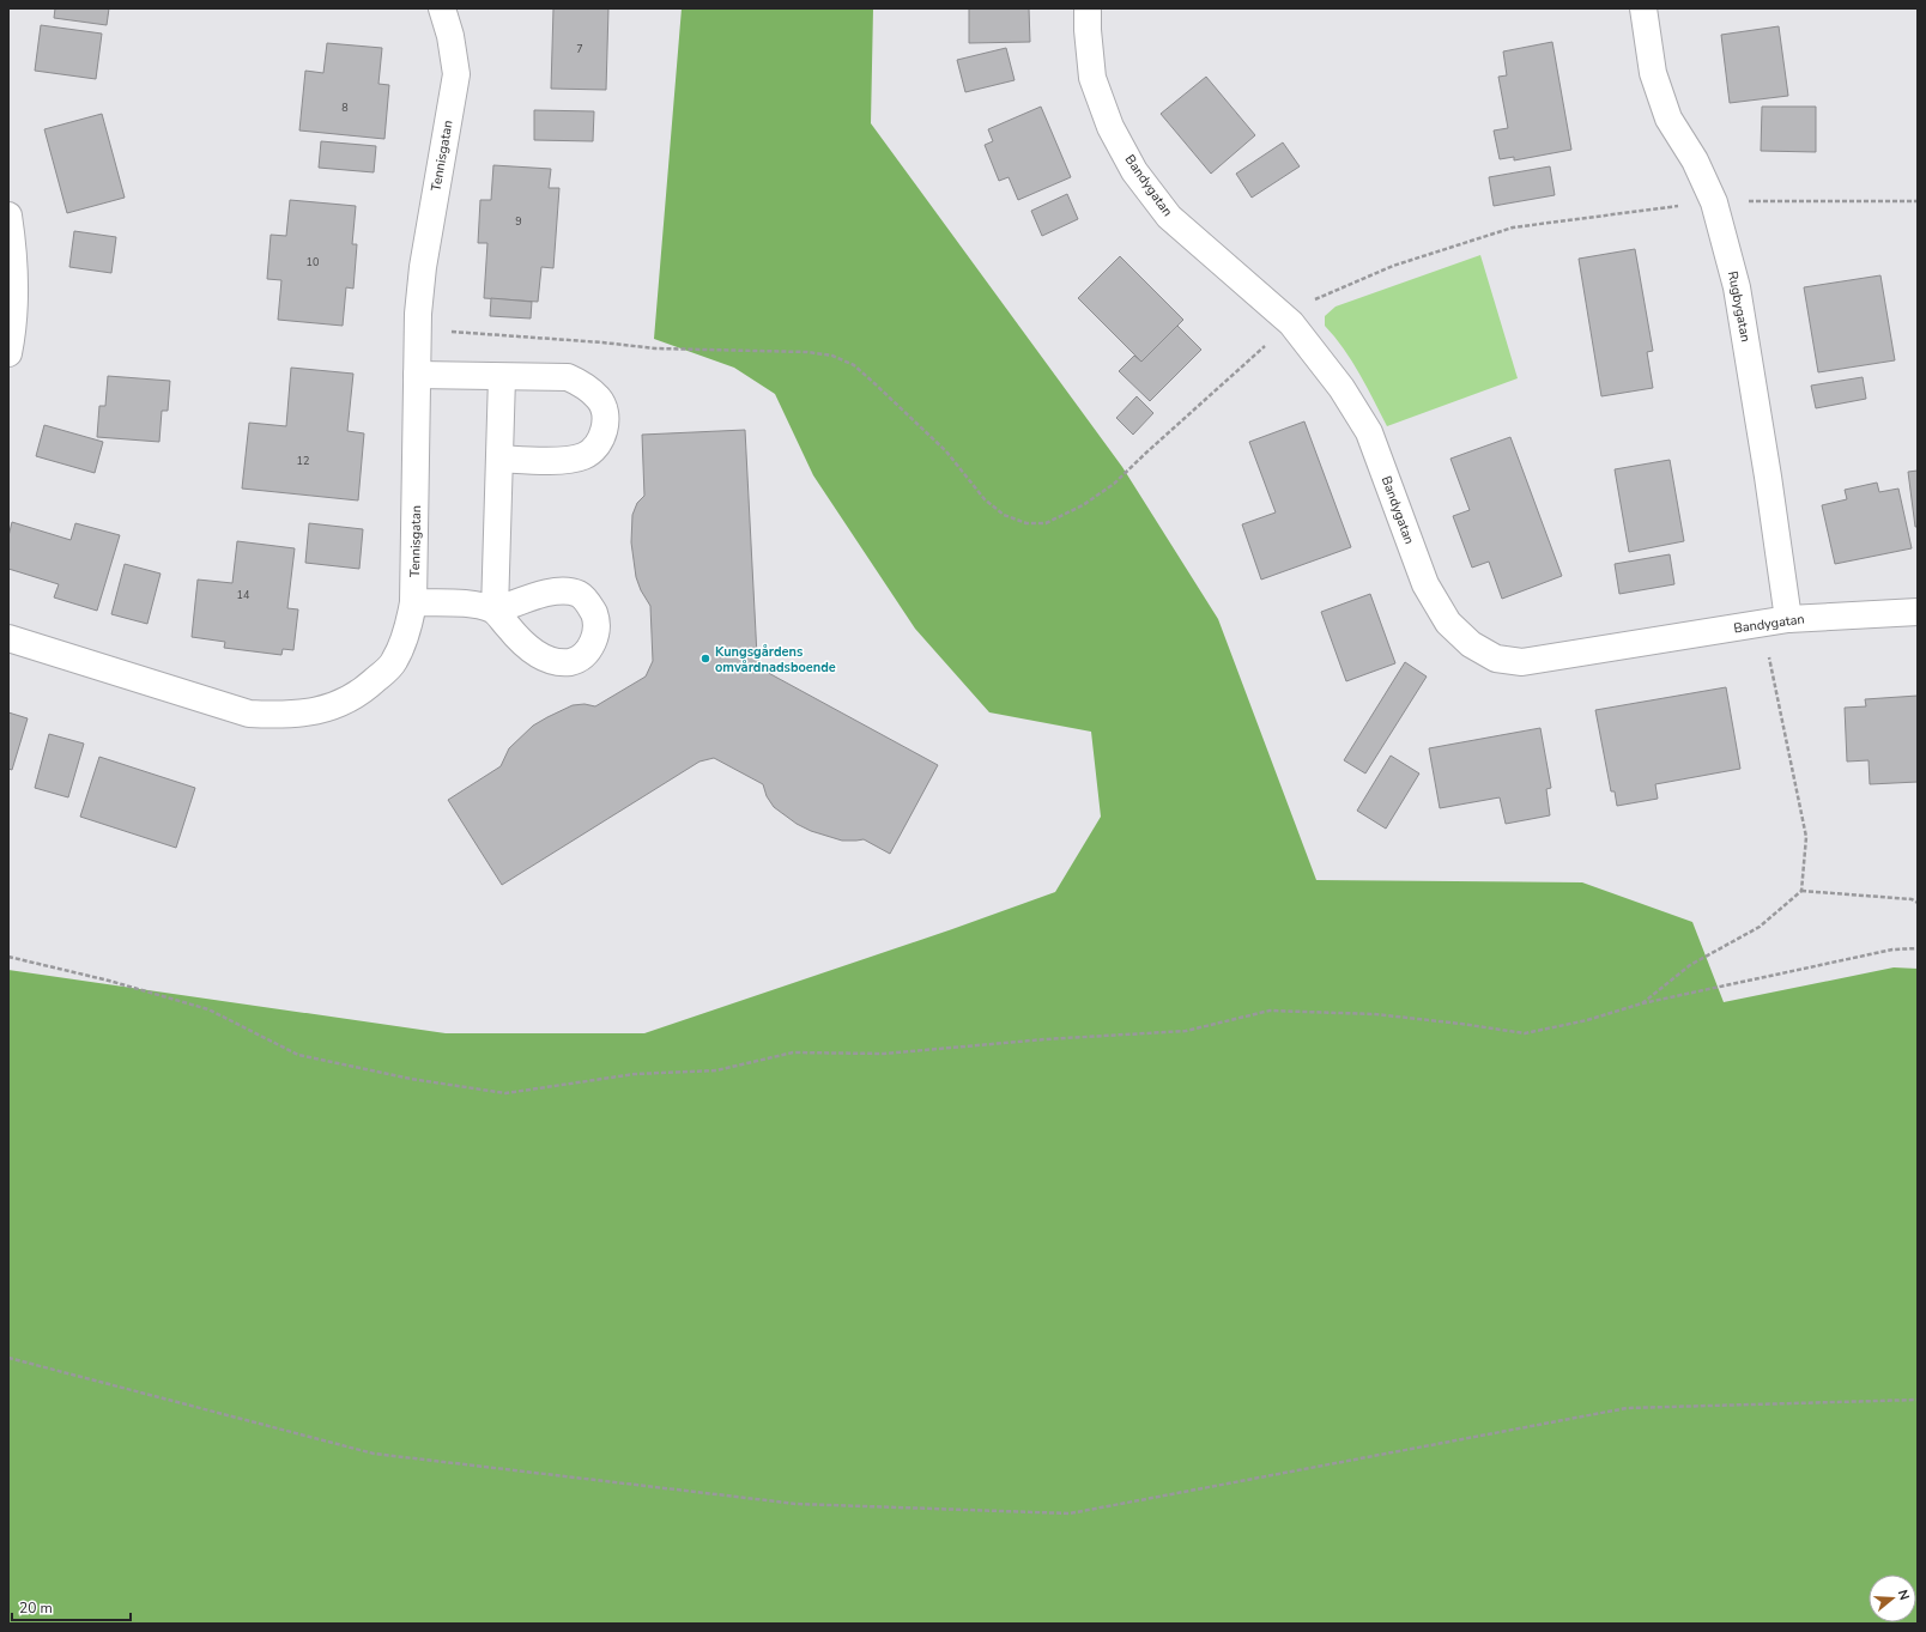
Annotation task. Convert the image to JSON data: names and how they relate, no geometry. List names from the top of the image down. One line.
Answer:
{"streets":{"street":["Tennisgatan","Bandygatan","Rugbygatan"]},"crossings":[["Bandygatan","Rugbygatan"]],"places":["Kungsgårdens omvårdnadsboende"],"house_numbers":["7","8","9","10","12","14"],"scale_bar":"20 m","north":"right"}
